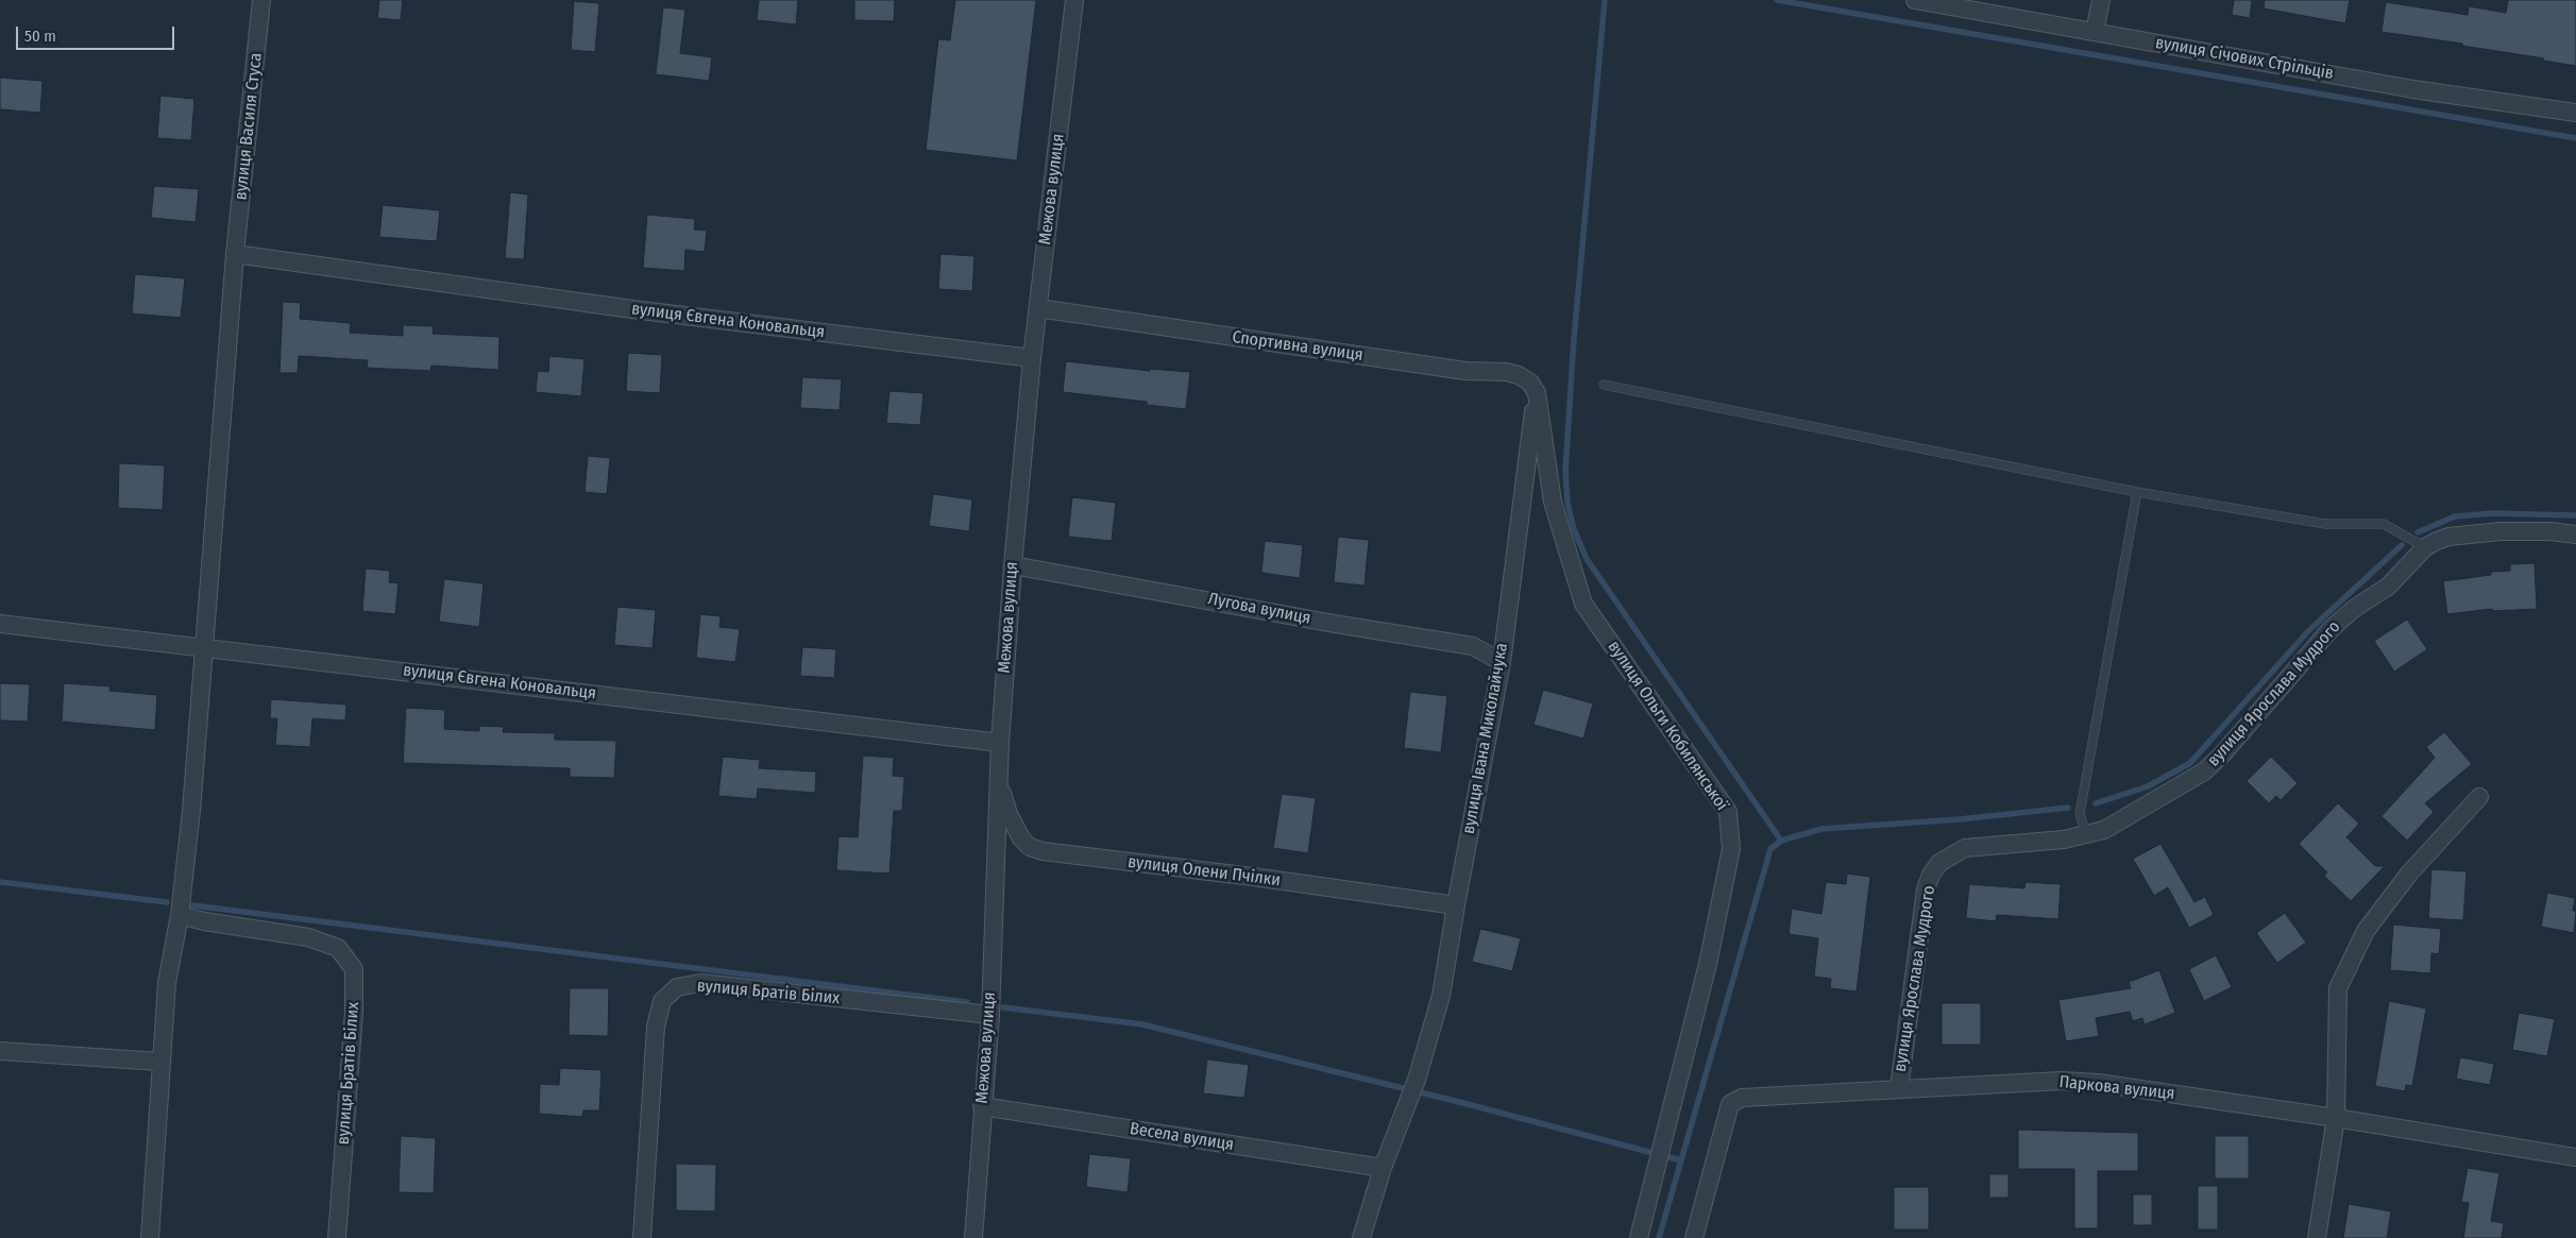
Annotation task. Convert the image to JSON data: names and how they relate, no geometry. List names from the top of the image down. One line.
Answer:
{"streets":{"street":["вулиця Січових Стрільців","вулиця Василя Стуса","Межова вулиця","вулиця Євгена Коновальця","Спортивна вулиця","Лугова вулиця","вулиця Ярослава Мудрого","вулиця Ольги Кобилянської","вулиця Івана Миколайчука","вулиця Олени Пчілки","вулиця Братів Білих","Паркова вулиця","Весела вулиця"]},"crossings":[["вулиця Василя Стуса","вулиця Євгена Коновальця"],["вулиця Василя Стуса","вулиця Братів Білих"],["Межова вулиця","вулиця Євгена Коновальця"],["Межова вулиця","Спортивна вулиця"],["Межова вулиця","Лугова вулиця"],["Межова вулиця","вулиця Олени Пчілки"],["Межова вулиця","вулиця Братів Білих"],["Межова вулиця","Весела вулиця"],["Спортивна вулиця","вулиця Ольги Кобилянської"],["Спортивна вулиця","вулиця Івана Миколайчука"],["Лугова вулиця","вулиця Івана Миколайчука"],["вулиця Ярослава Мудрого","Паркова вулиця"],["вулиця Ольги Кобилянської","вулиця Івана Миколайчука"],["вулиця Івана Миколайчука","вулиця Олени Пчілки"],["вулиця Івана Миколайчука","Весела вулиця"]],"scale_bar":"50 m"}
